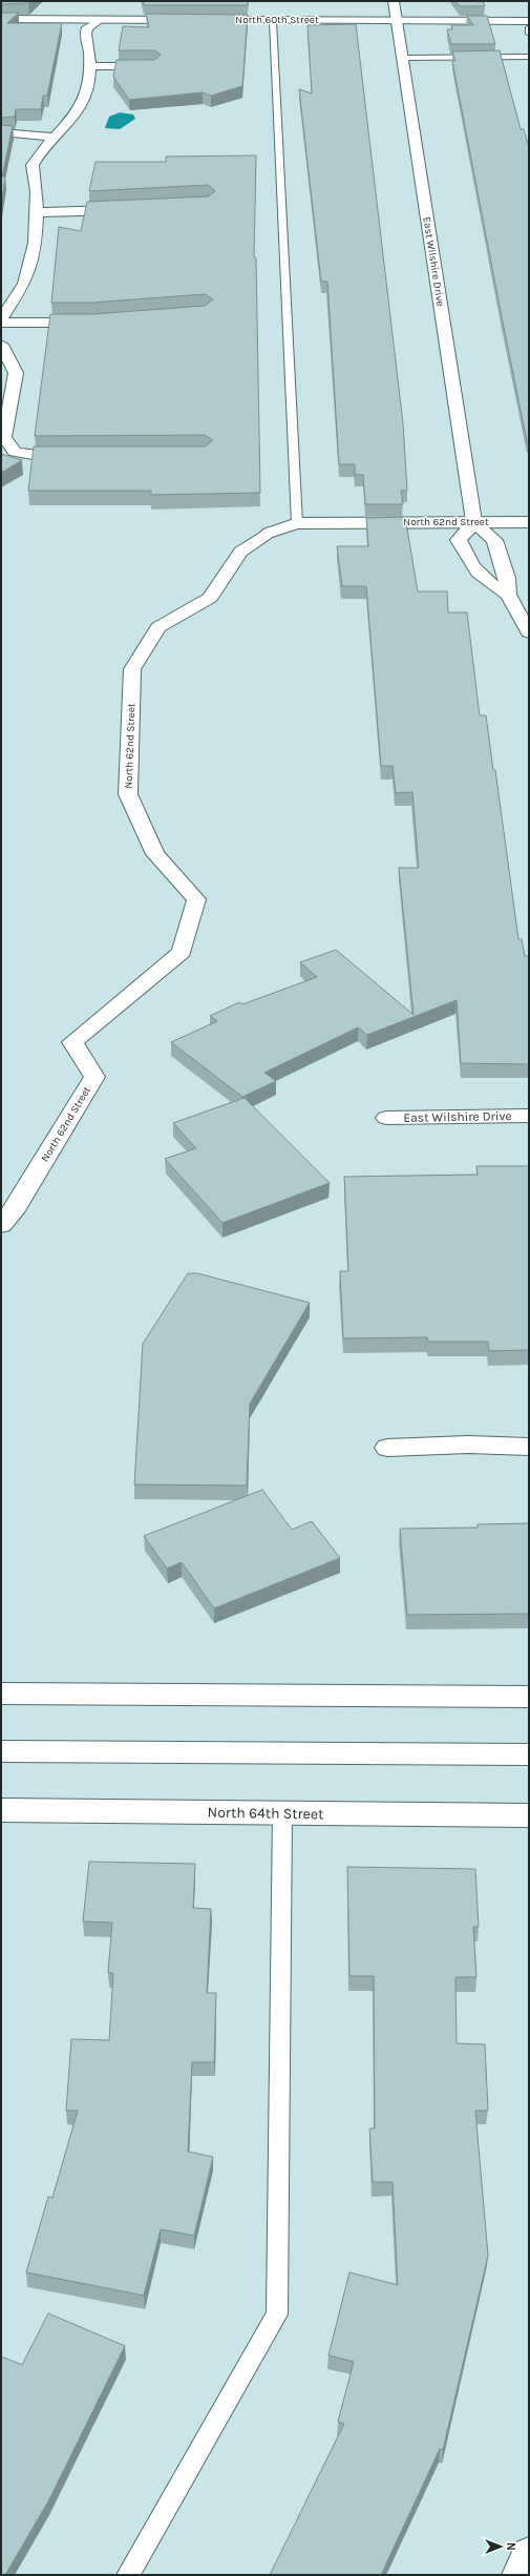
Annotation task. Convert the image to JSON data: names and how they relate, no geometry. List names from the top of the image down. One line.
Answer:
{"streets":{"street":["North 60th Street","East Wilshire Drive","North 62nd Street","North 64th Street"]},"crossings":[["North 60th Street","East Wilshire Drive"],["East Wilshire Drive","North 62nd Street"]],"north":"right"}
